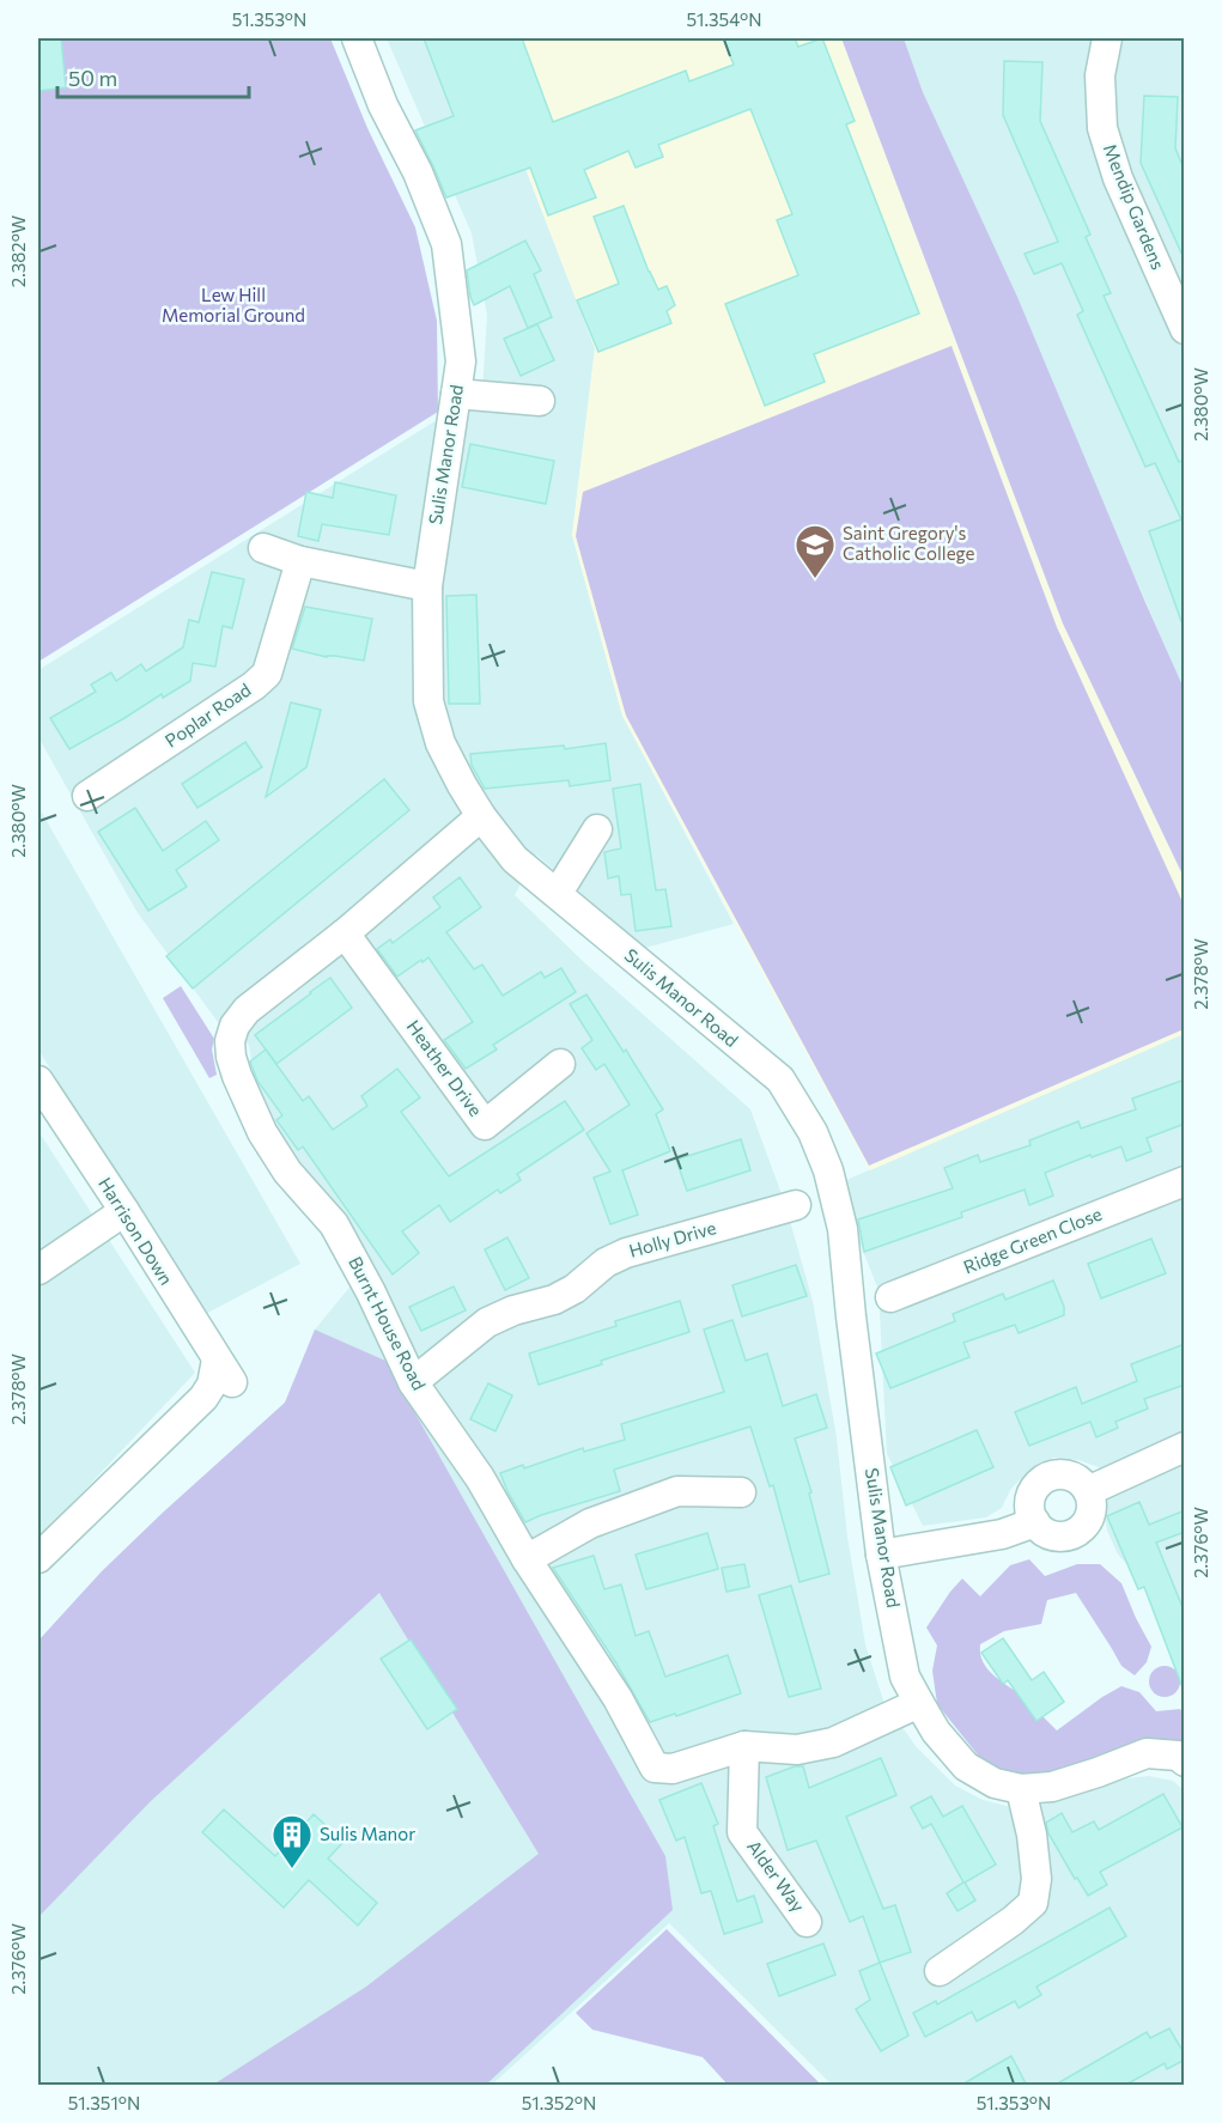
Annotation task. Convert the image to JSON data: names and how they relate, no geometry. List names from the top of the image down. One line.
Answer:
{"streets":{"street":["Mendip Gardens","Sulis Manor Road","Poplar Road","Heather Drive","Harrison Down","Holly Drive","Ridge Green Close","Burnt House Road","Alder Way"]},"crossings":[["Sulis Manor Road","Burnt House Road"],["Heather Drive","Burnt House Road"],["Holly Drive","Burnt House Road"],["Burnt House Road","Alder Way"]],"parks":["Lew Hill Memorial Ground"],"places":{"school or university":["Saint Gregory's Catholic College"],"building":["Sulis Manor"]},"scale_bar":"50 m","coordinates":["51.353°N","51.354°N","2.382°W","2.380°W","2.378°W","2.376°W","51.351°N","51.352°N"]}
